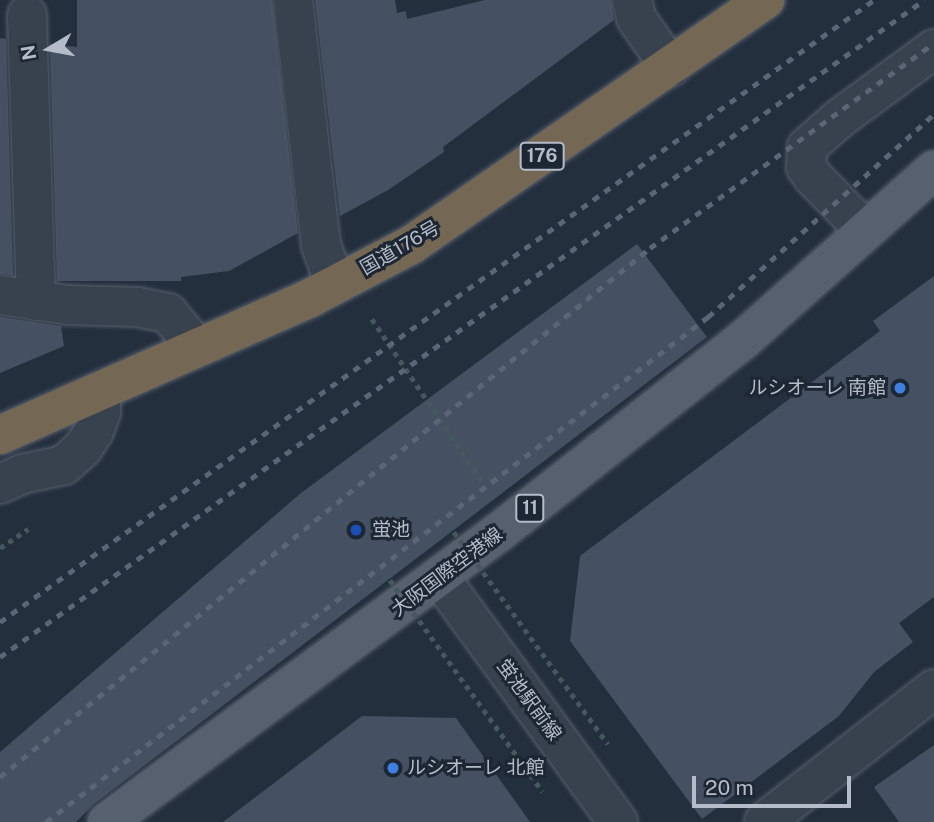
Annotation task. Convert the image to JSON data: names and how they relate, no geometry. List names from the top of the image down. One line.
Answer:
{"streets":{"highway":["176","国道176号"],"main road":["11","大阪国際空港線"],"street":["蛍池駅前線"]},"crossings":[["大阪国際空港線","蛍池駅前線"]],"places":["ルシオーレ 南館","蛍池","ルシオーレ 北館"],"scale_bar":"20 m","north":"left"}
